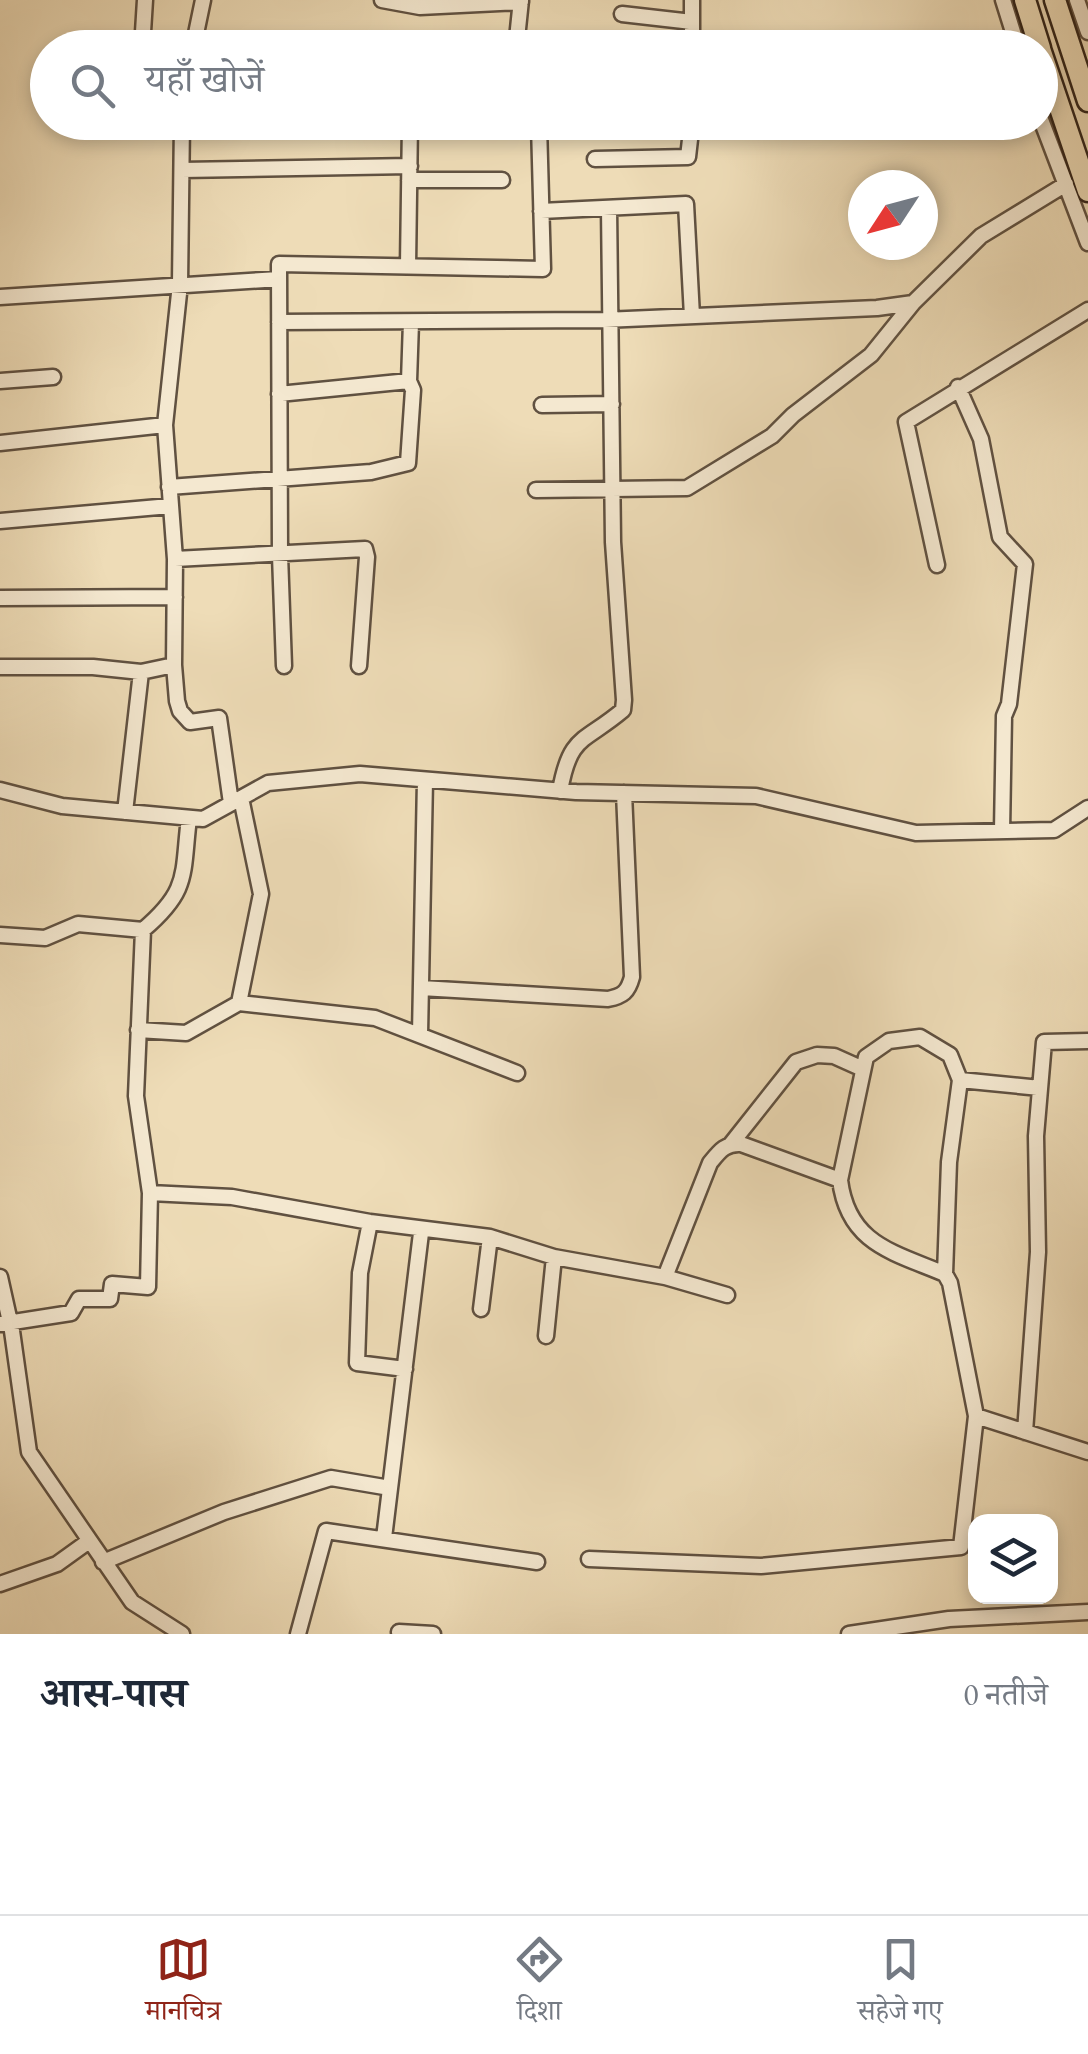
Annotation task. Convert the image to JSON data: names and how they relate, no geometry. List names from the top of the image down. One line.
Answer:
{"north":"bottom left","page":{"search":"यहाँ खोजें","heading":["आस-पास","0 नतीजे"],"nav":["मानचित्र","दिशा","सहेजे गए"]}}
